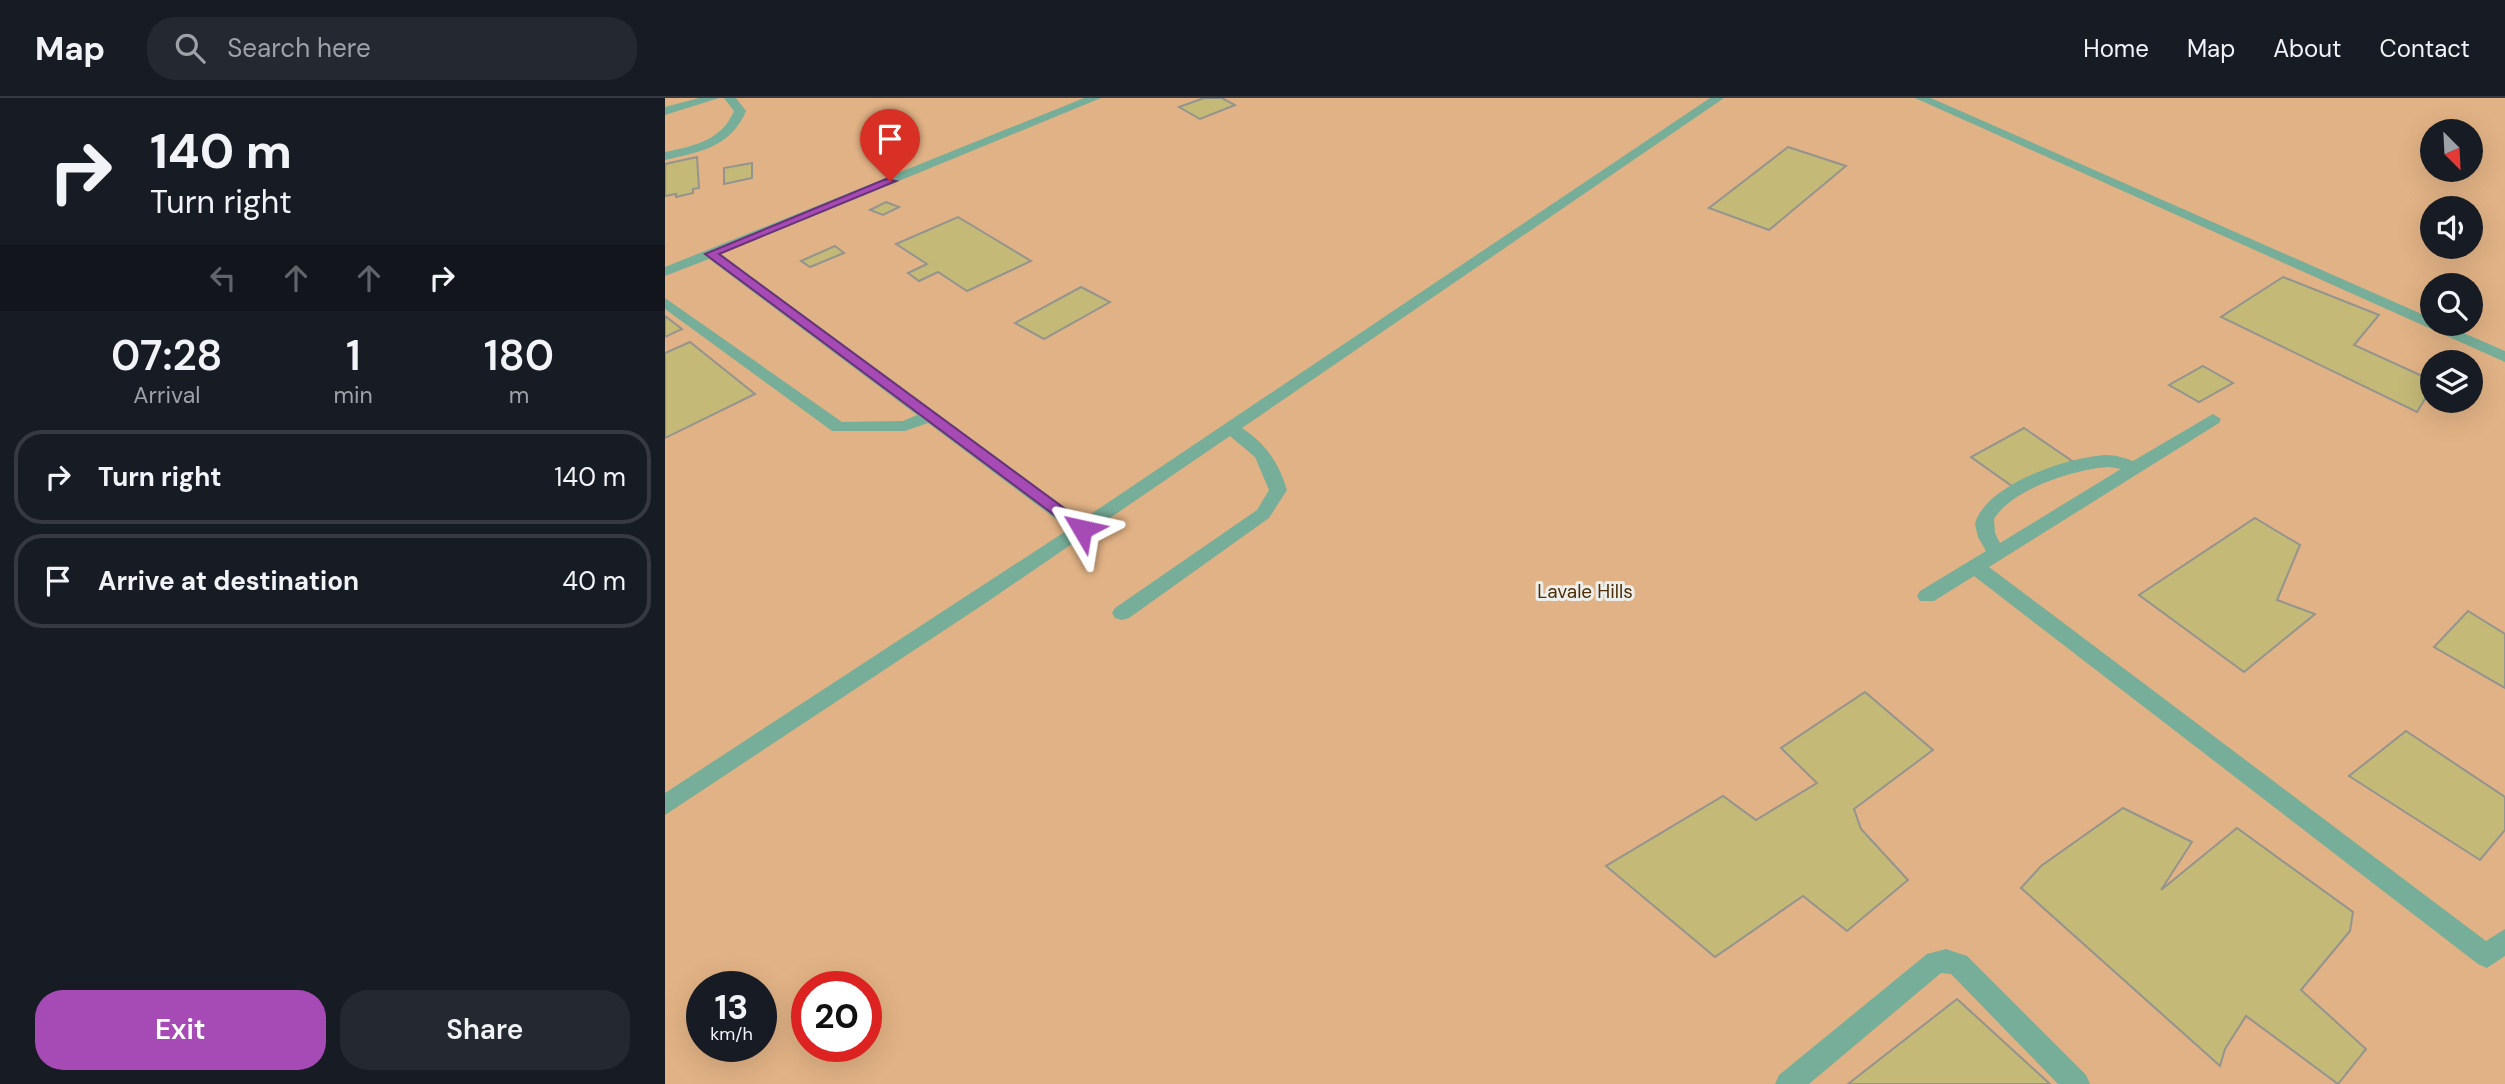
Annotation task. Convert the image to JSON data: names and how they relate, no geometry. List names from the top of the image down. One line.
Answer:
{"parks":["Lavale Hills"],"north":"bottom right","page":{"header":"Map","search":"Search here","nav":["Home","Map","About","Contact"],"turn":["140 m","Turn right"],"eta":["07:28","Arrival","1","min","180","m"],"list":[{"name":"Turn right","value":"140 m"},{"name":"Arrive at destination","value":"40 m"}],"speed":"13 km/h","limit":"20","buttons":["Exit","Share"]}}
